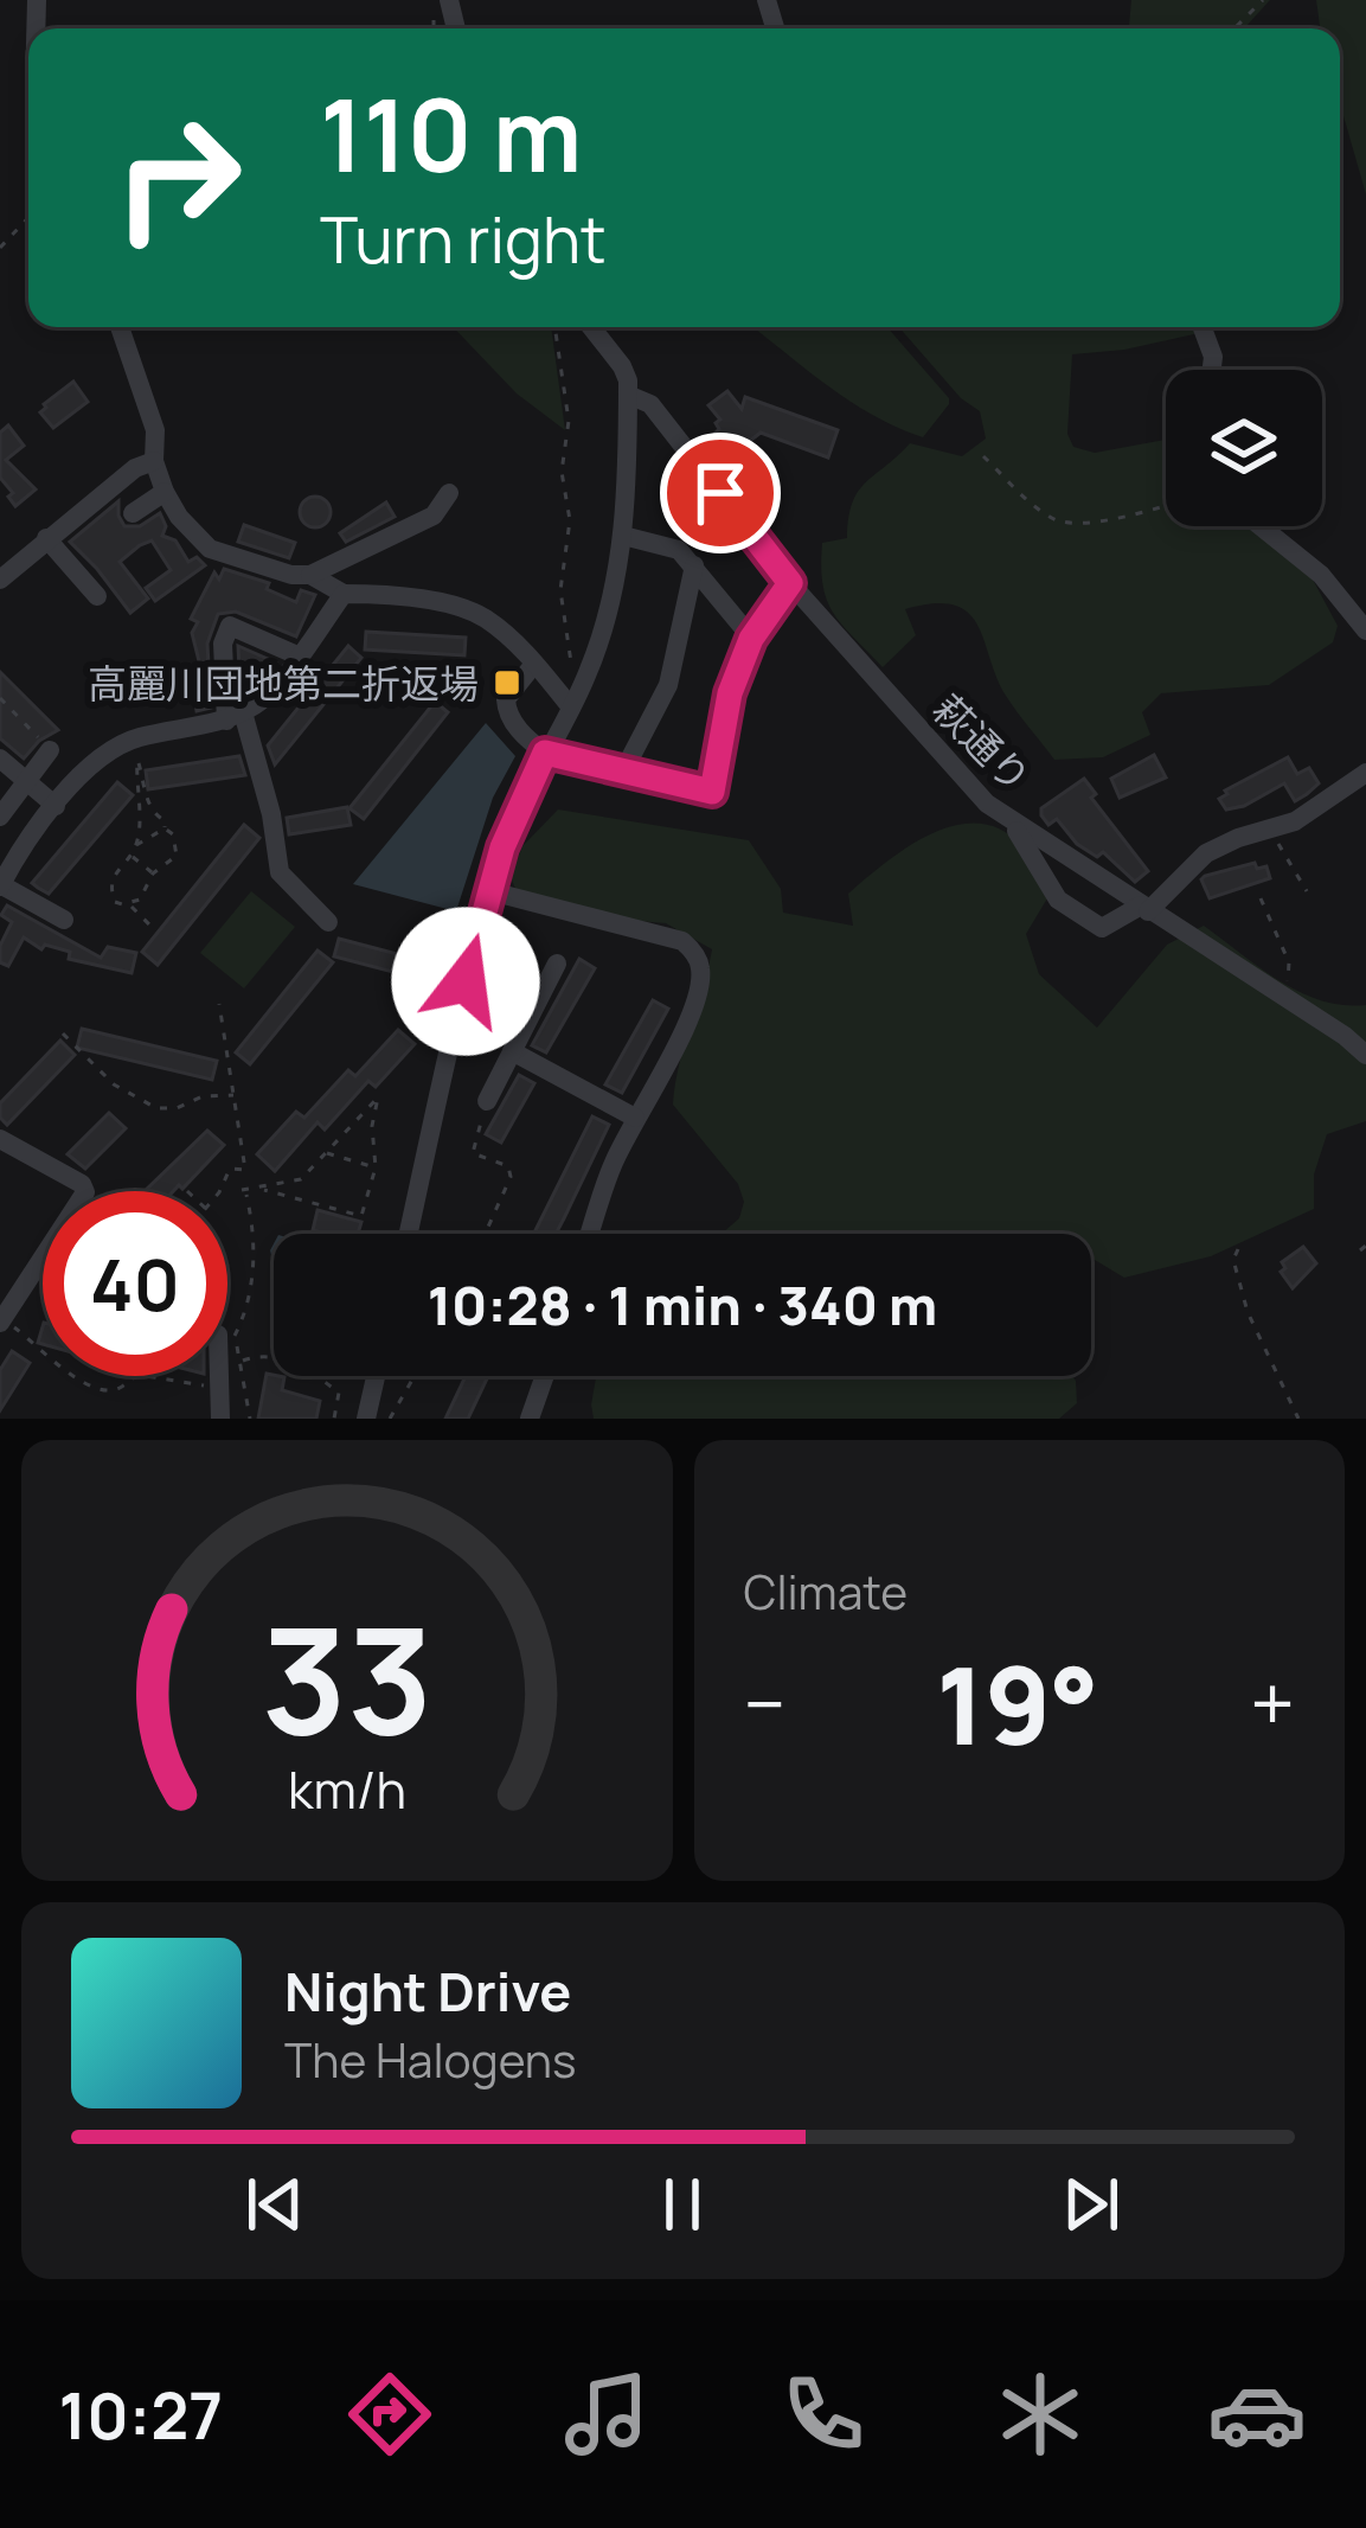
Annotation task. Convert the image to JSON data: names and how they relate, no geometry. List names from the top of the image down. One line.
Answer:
{"streets":{"street":["萩通り"]},"places":{"transit":["高麗川団地第二折返場"]},"page":{"turn":["110 m","Turn right"],"limit":"40","trip":"10:28 · 1 min · 340 m","tile":"Climate","heat":["−","19°","+"],"song":["Night Drive","The Halogens"],"tabs":"10:27","gauge":["33","km/h"]}}
